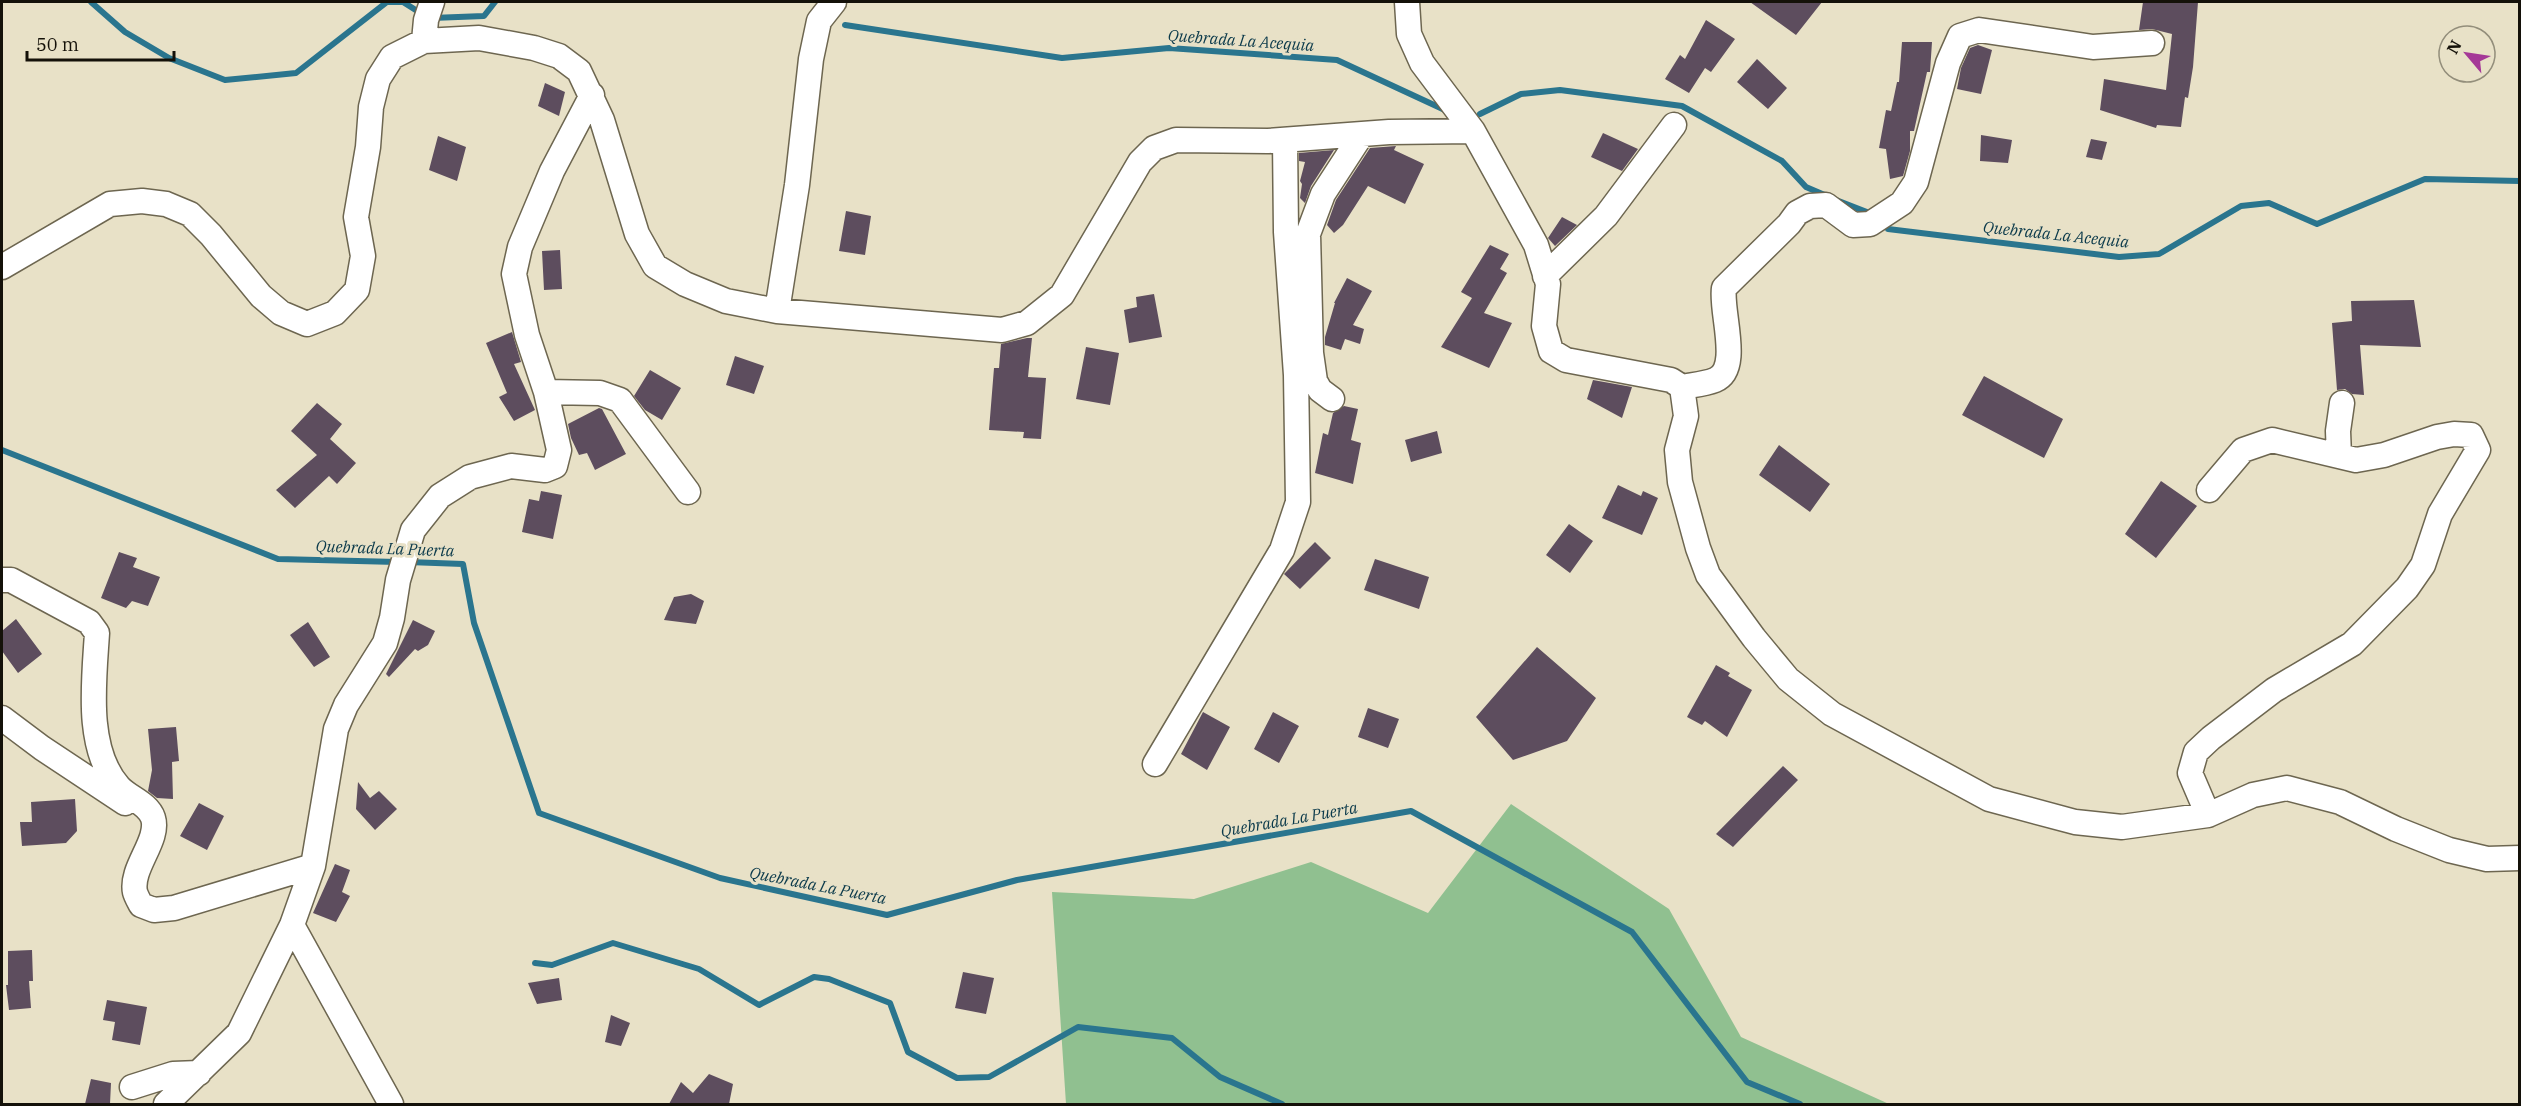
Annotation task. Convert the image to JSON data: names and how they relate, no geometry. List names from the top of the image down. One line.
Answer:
{"water":["Quebrada La Acequia","Quebrada La Puerta"],"scale_bar":"50 m","north":"top left"}
